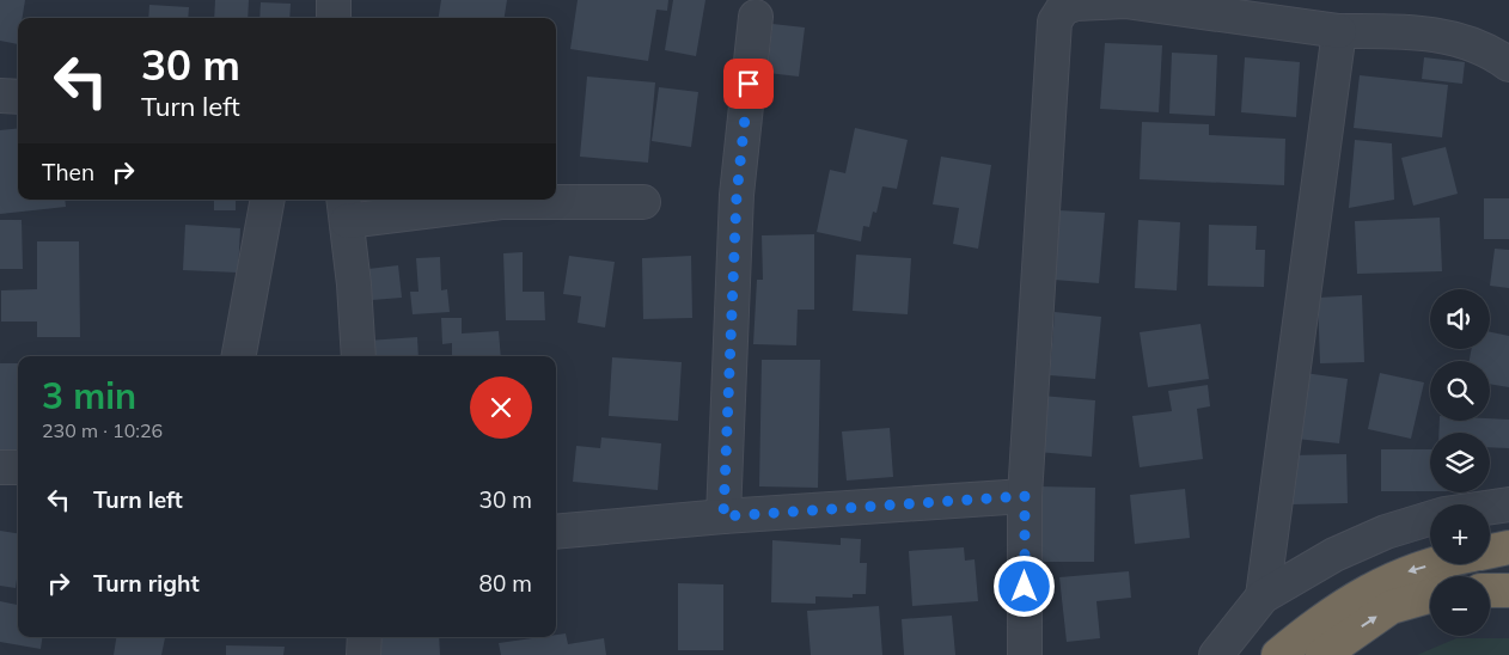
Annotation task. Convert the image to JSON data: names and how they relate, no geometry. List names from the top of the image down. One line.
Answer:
{"page":{"turn":["30 m","Turn left"],"then":"Then","map_buttons":["+","−"],"heading":["3 min","230 m · 10:26"],"list":[{"name":"Turn left","value":"30 m"},{"name":"Turn right","value":"80 m"}]}}
